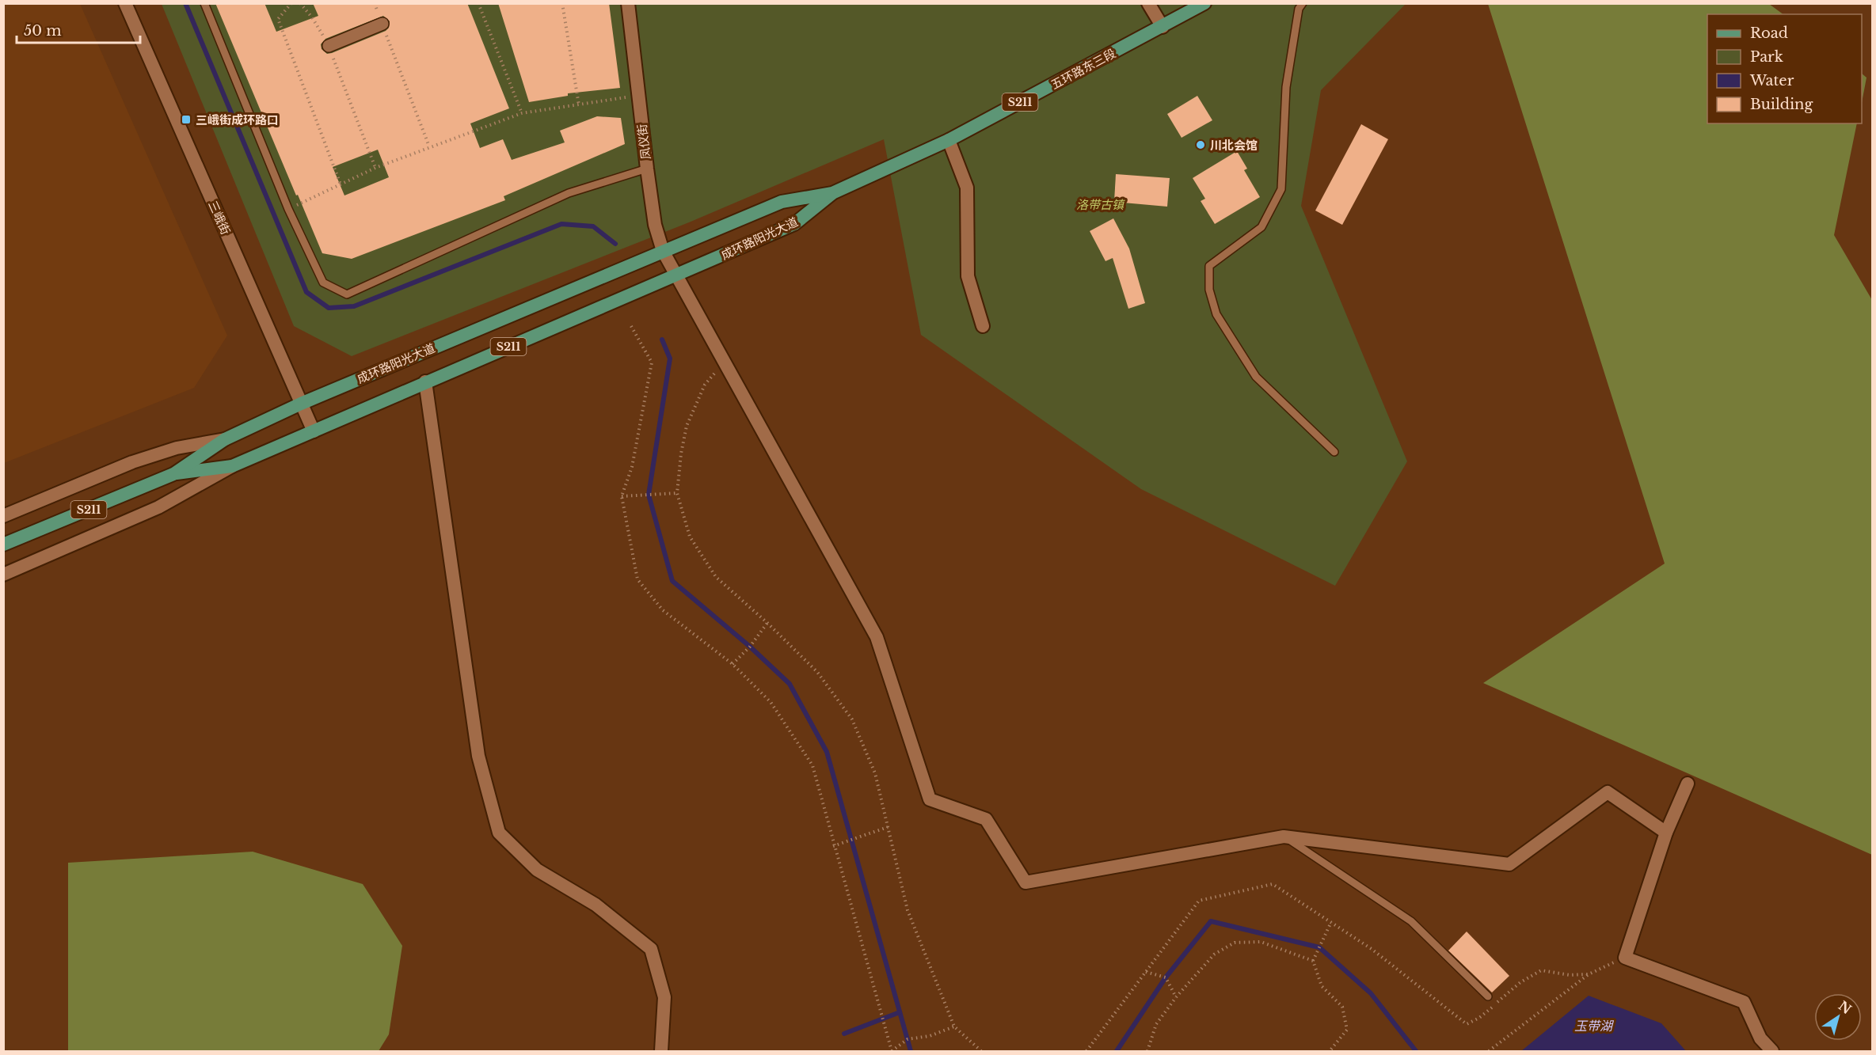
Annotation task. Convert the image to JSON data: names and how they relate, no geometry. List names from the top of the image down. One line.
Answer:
{"streets":{"main road":["五环路东三段","S211","成环路阳光大道"],"street":["凤仪街","三峨街"]},"crossings":[["五环路东三段","成环路阳光大道"],["凤仪街","成环路阳光大道"],["三峨街","成环路阳光大道"]],"water":["玉带湖"],"parks":["洛带古镇"],"places":{"transit":["三峨街成环路口"],"other":["川北会馆"]},"legend":["Road","Park","Water","Building"],"scale_bar":"50 m","north":"top right"}
